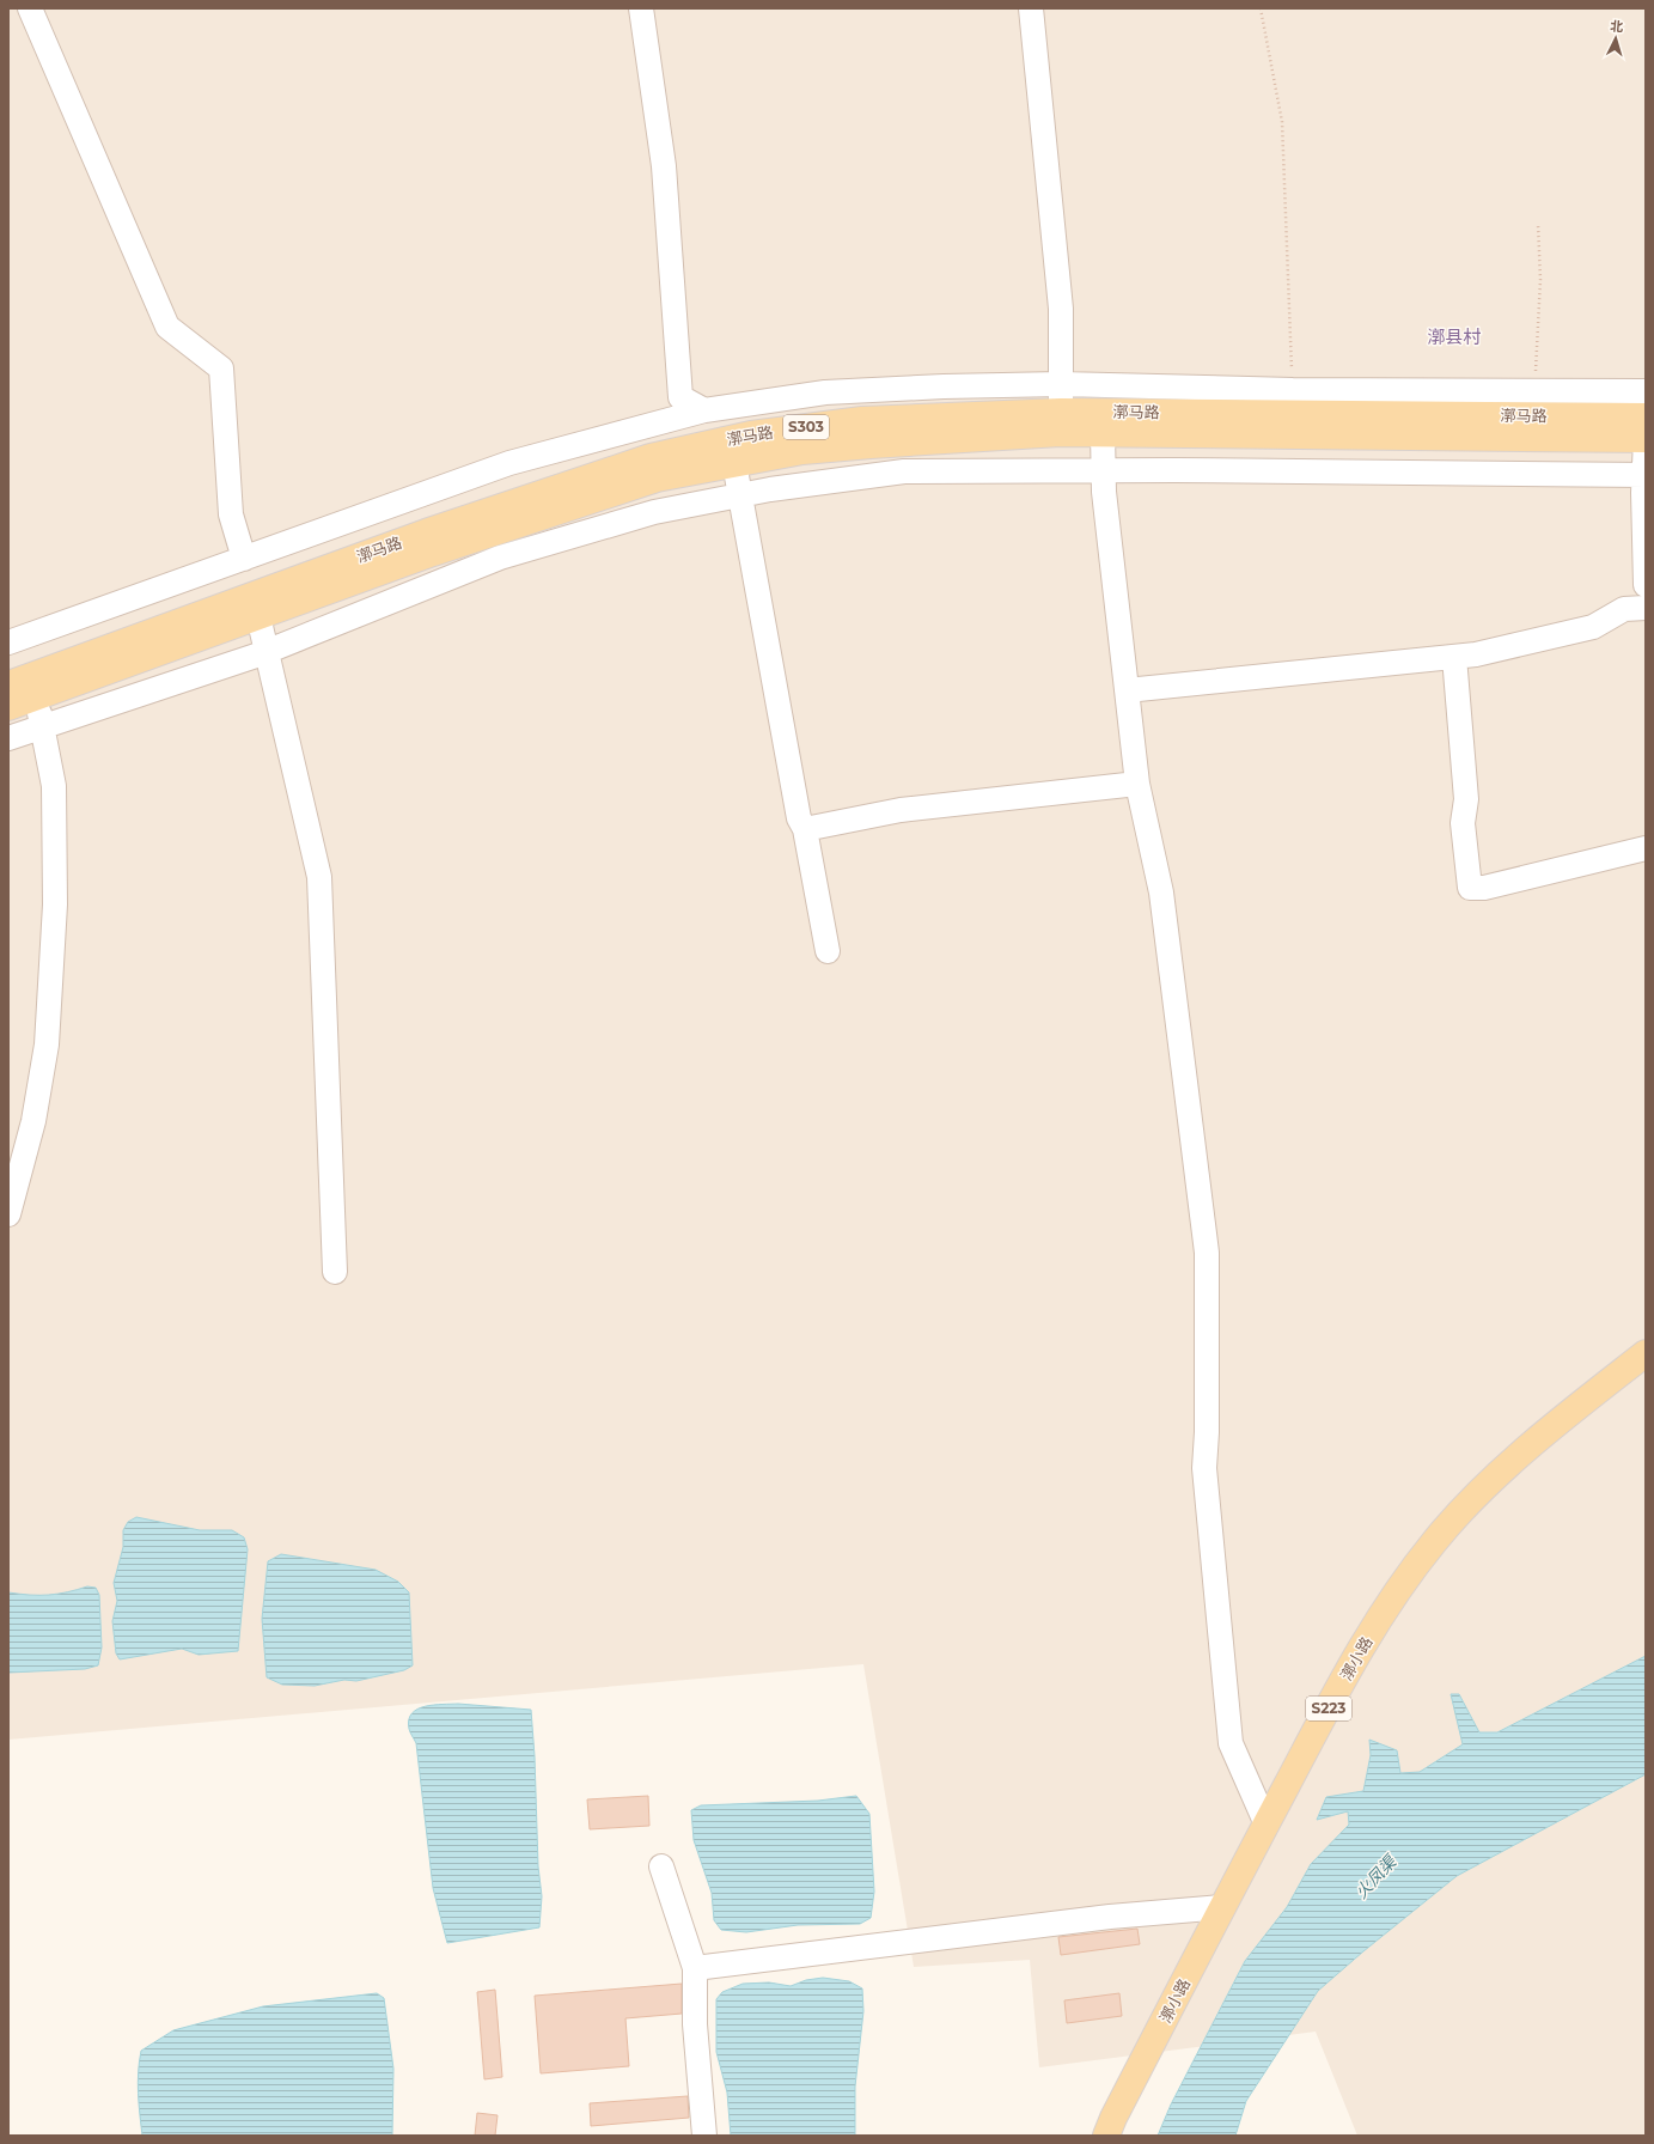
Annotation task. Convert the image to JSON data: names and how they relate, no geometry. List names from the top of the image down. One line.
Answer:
{"streets":{"main road":["漷马路","S303","漷小路","S223"]},"districts":["漷县村"],"water":["火凤渠"],"north":"top"}
